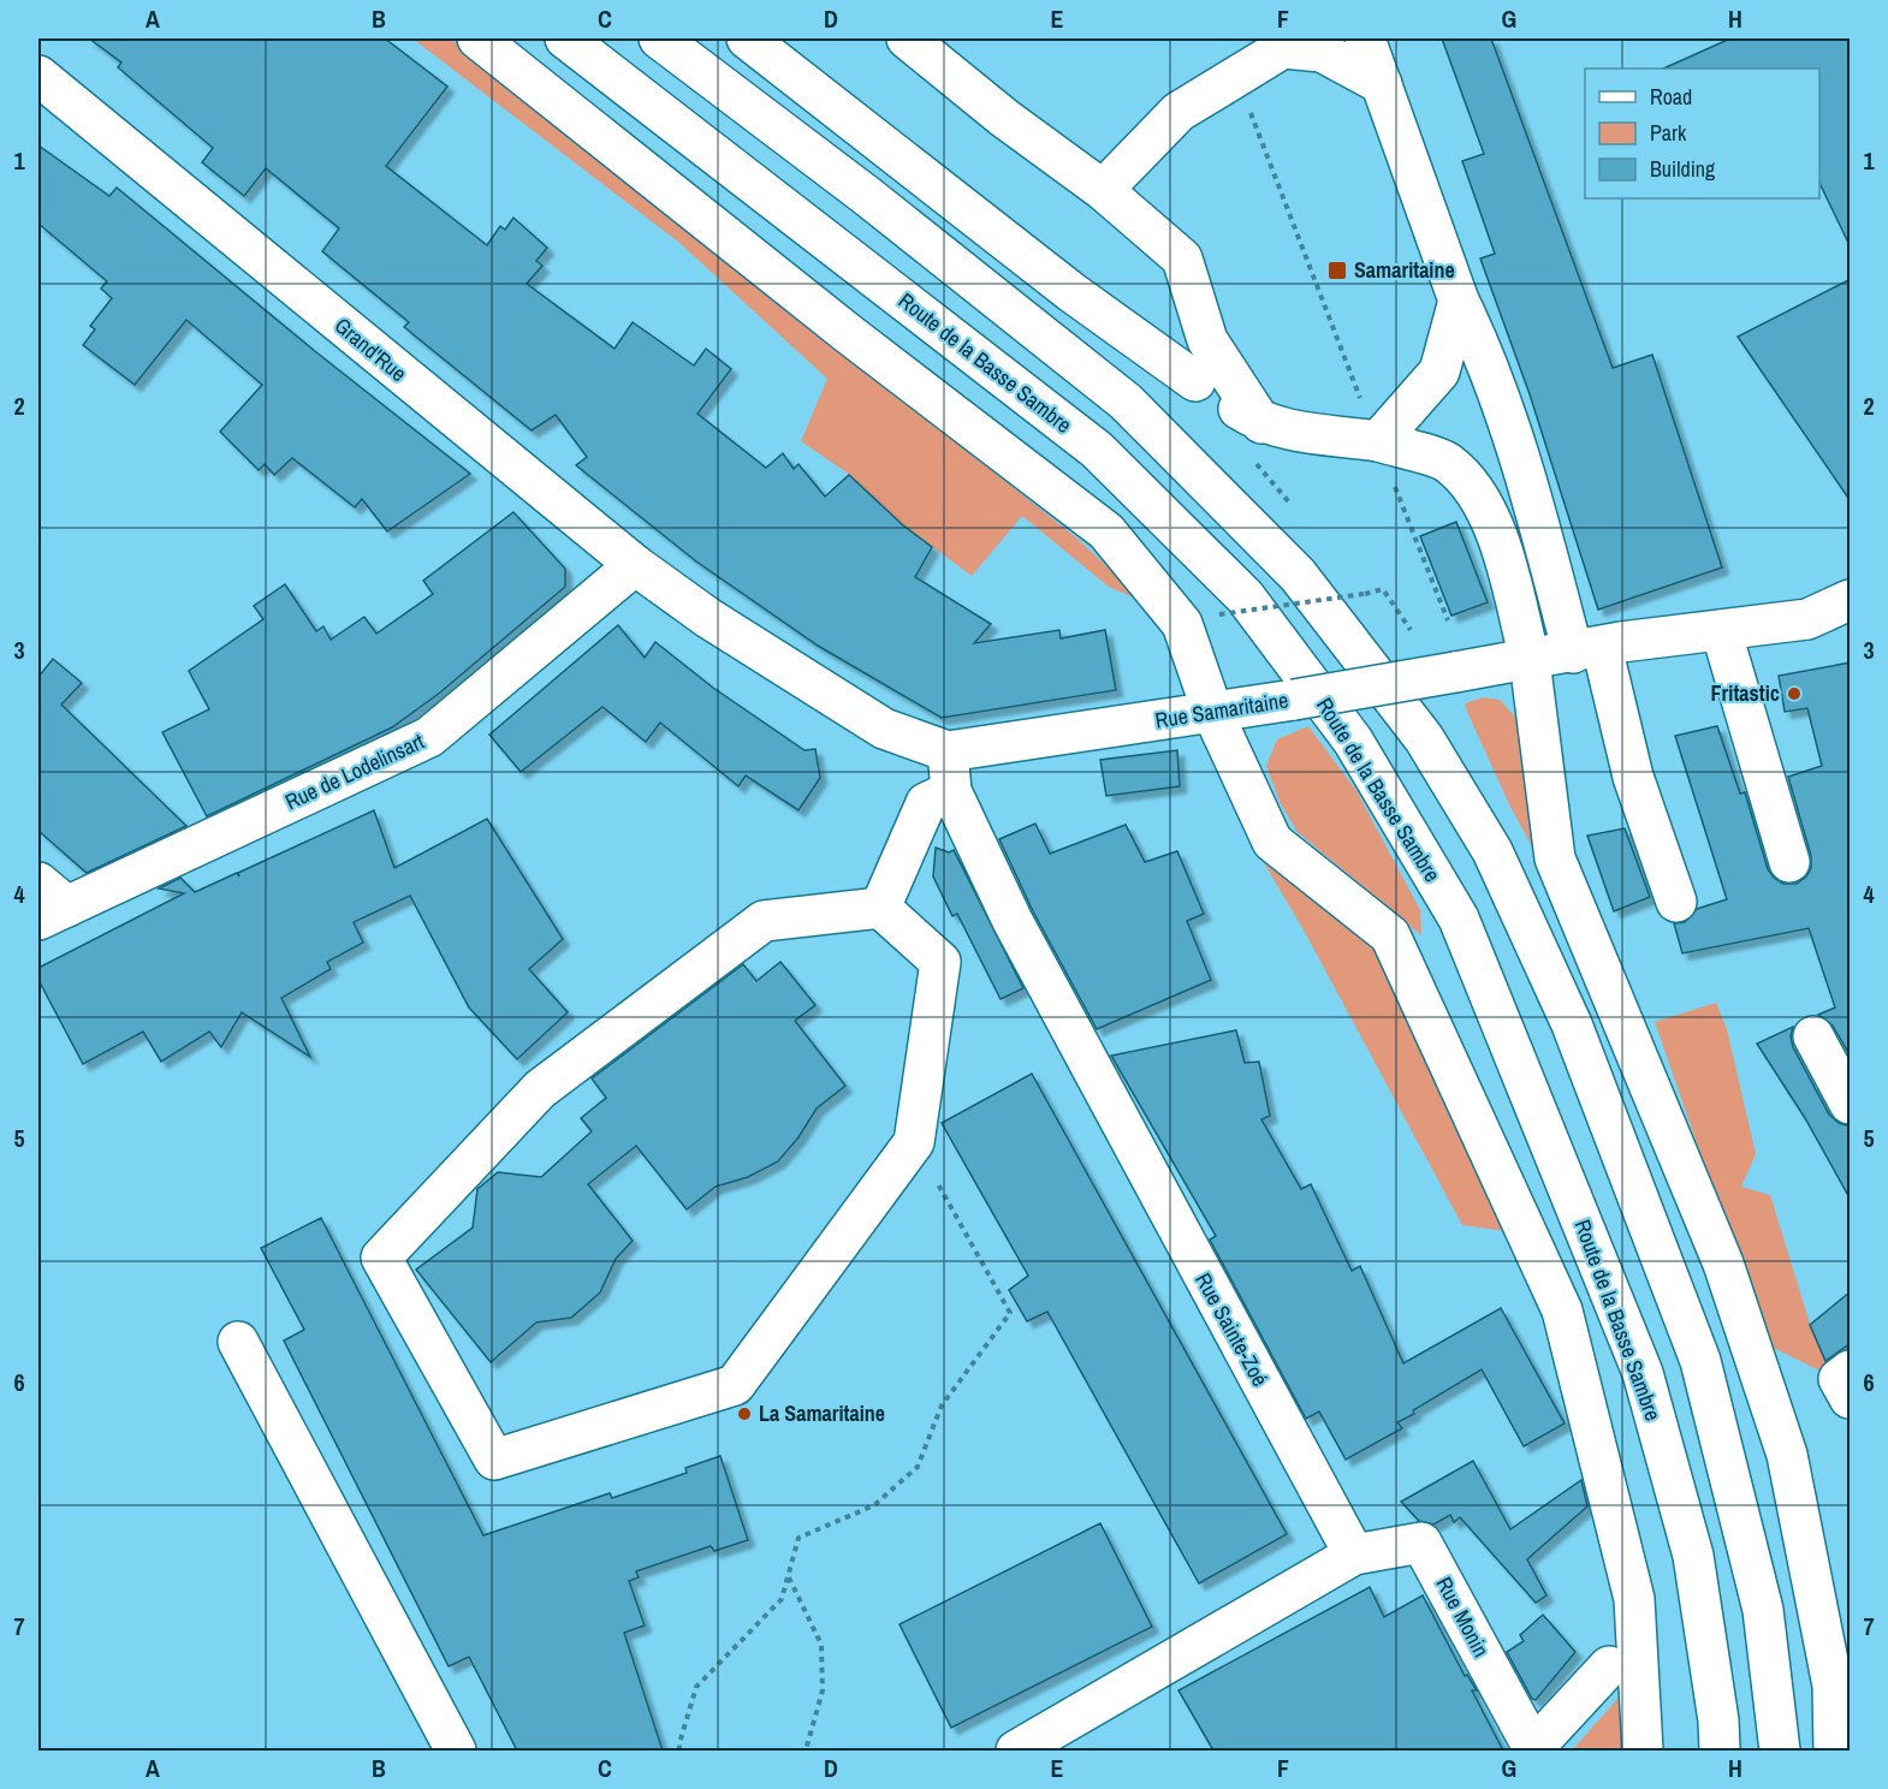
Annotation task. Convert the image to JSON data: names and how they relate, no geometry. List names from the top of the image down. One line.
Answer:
{"streets":{"main road":["Grand'Rue","Route de la Basse Sambre","Rue Samaritaine","Rue de Lodelinsart","Rue Sainte-Zoé","Rue Monin"]},"crossings":[["Grand'Rue","Rue Samaritaine"],["Grand'Rue","Rue de Lodelinsart"],["Rue Samaritaine","Rue Sainte-Zoé"],["Rue Sainte-Zoé","Rue Monin"]],"places":{"transit":["Samaritaine"],"other":["Fritastic","La Samaritaine"]},"legend":["Road","Park","Building"],"grid":{"columns":["A","B","C","D","E","F","G","H"],"rows":["1","2","3","4","5","6","7"]}}
